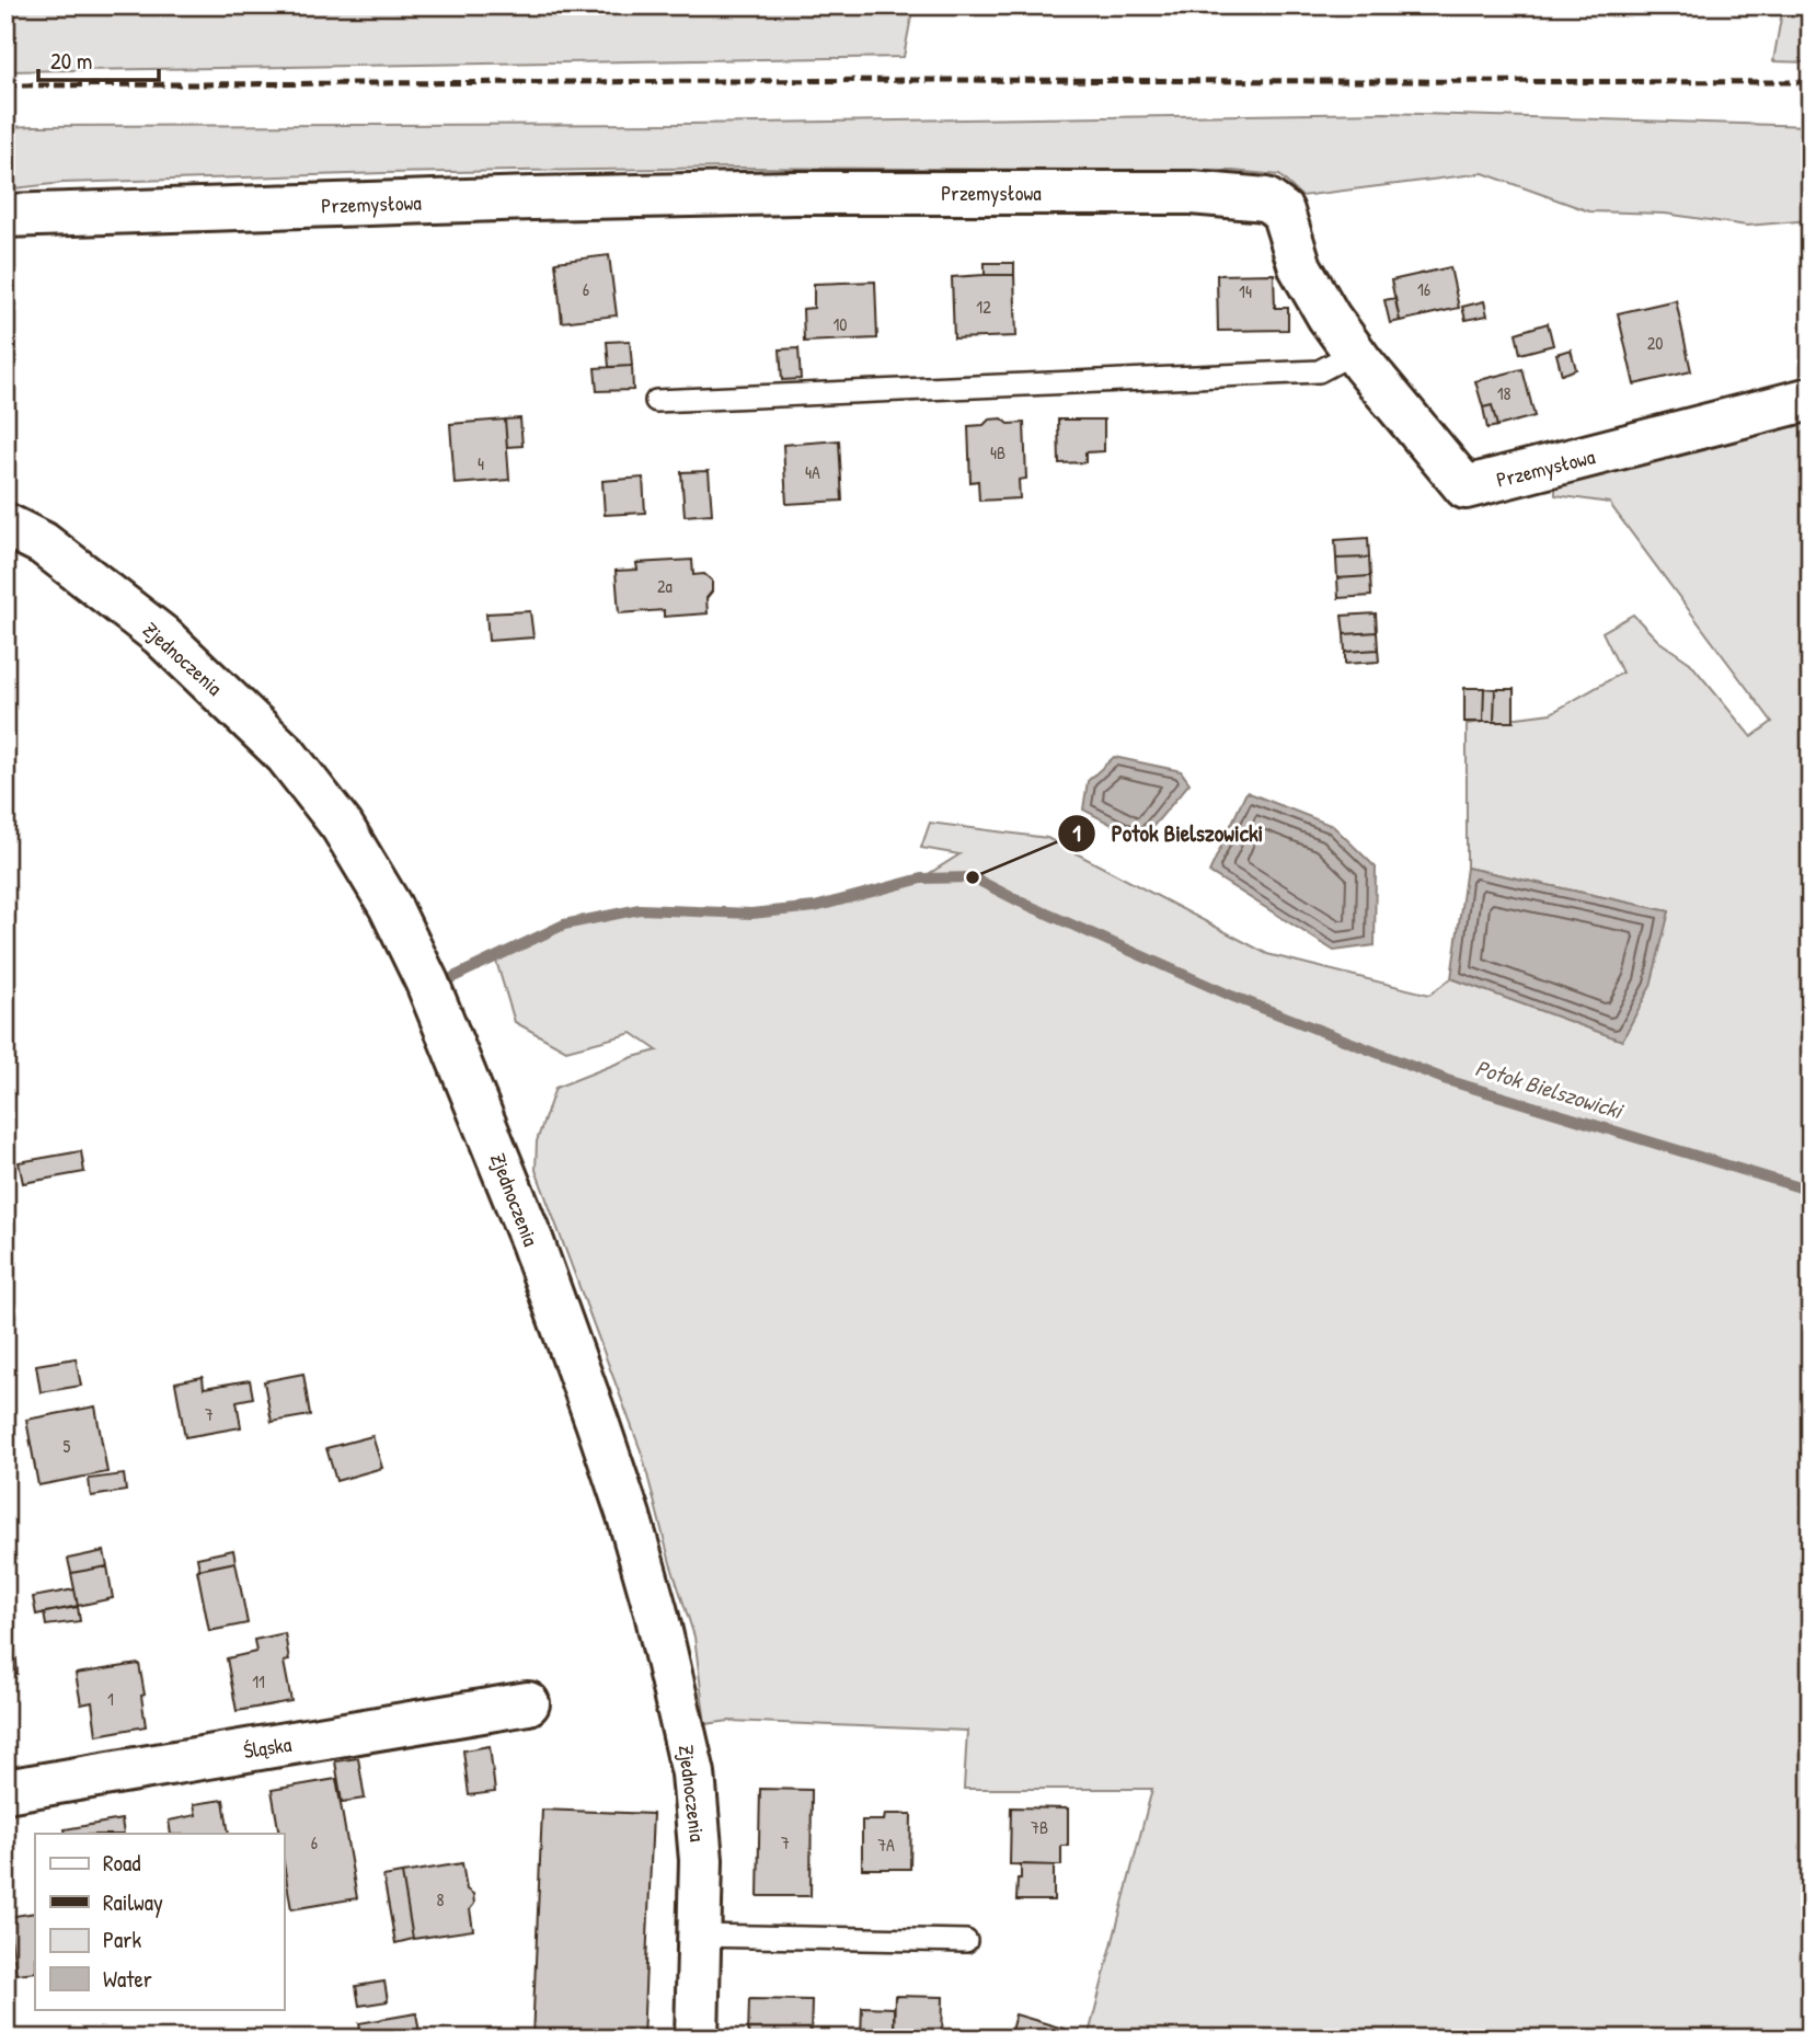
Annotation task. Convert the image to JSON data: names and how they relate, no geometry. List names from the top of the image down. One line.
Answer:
{"streets":{"street":["Przemysłowa","Zjednoczenia","Śląska"]},"water":["Potok Bielszowicki"],"places":["Potok Bielszowicki"],"house_numbers":["6","16","14","12","10","20","18","4B","4","4A","2a","7","5","11","1","7B","6","7","7A","8"],"legend":["Road","Railway","Park","Water"],"scale_bar":"20 m"}
